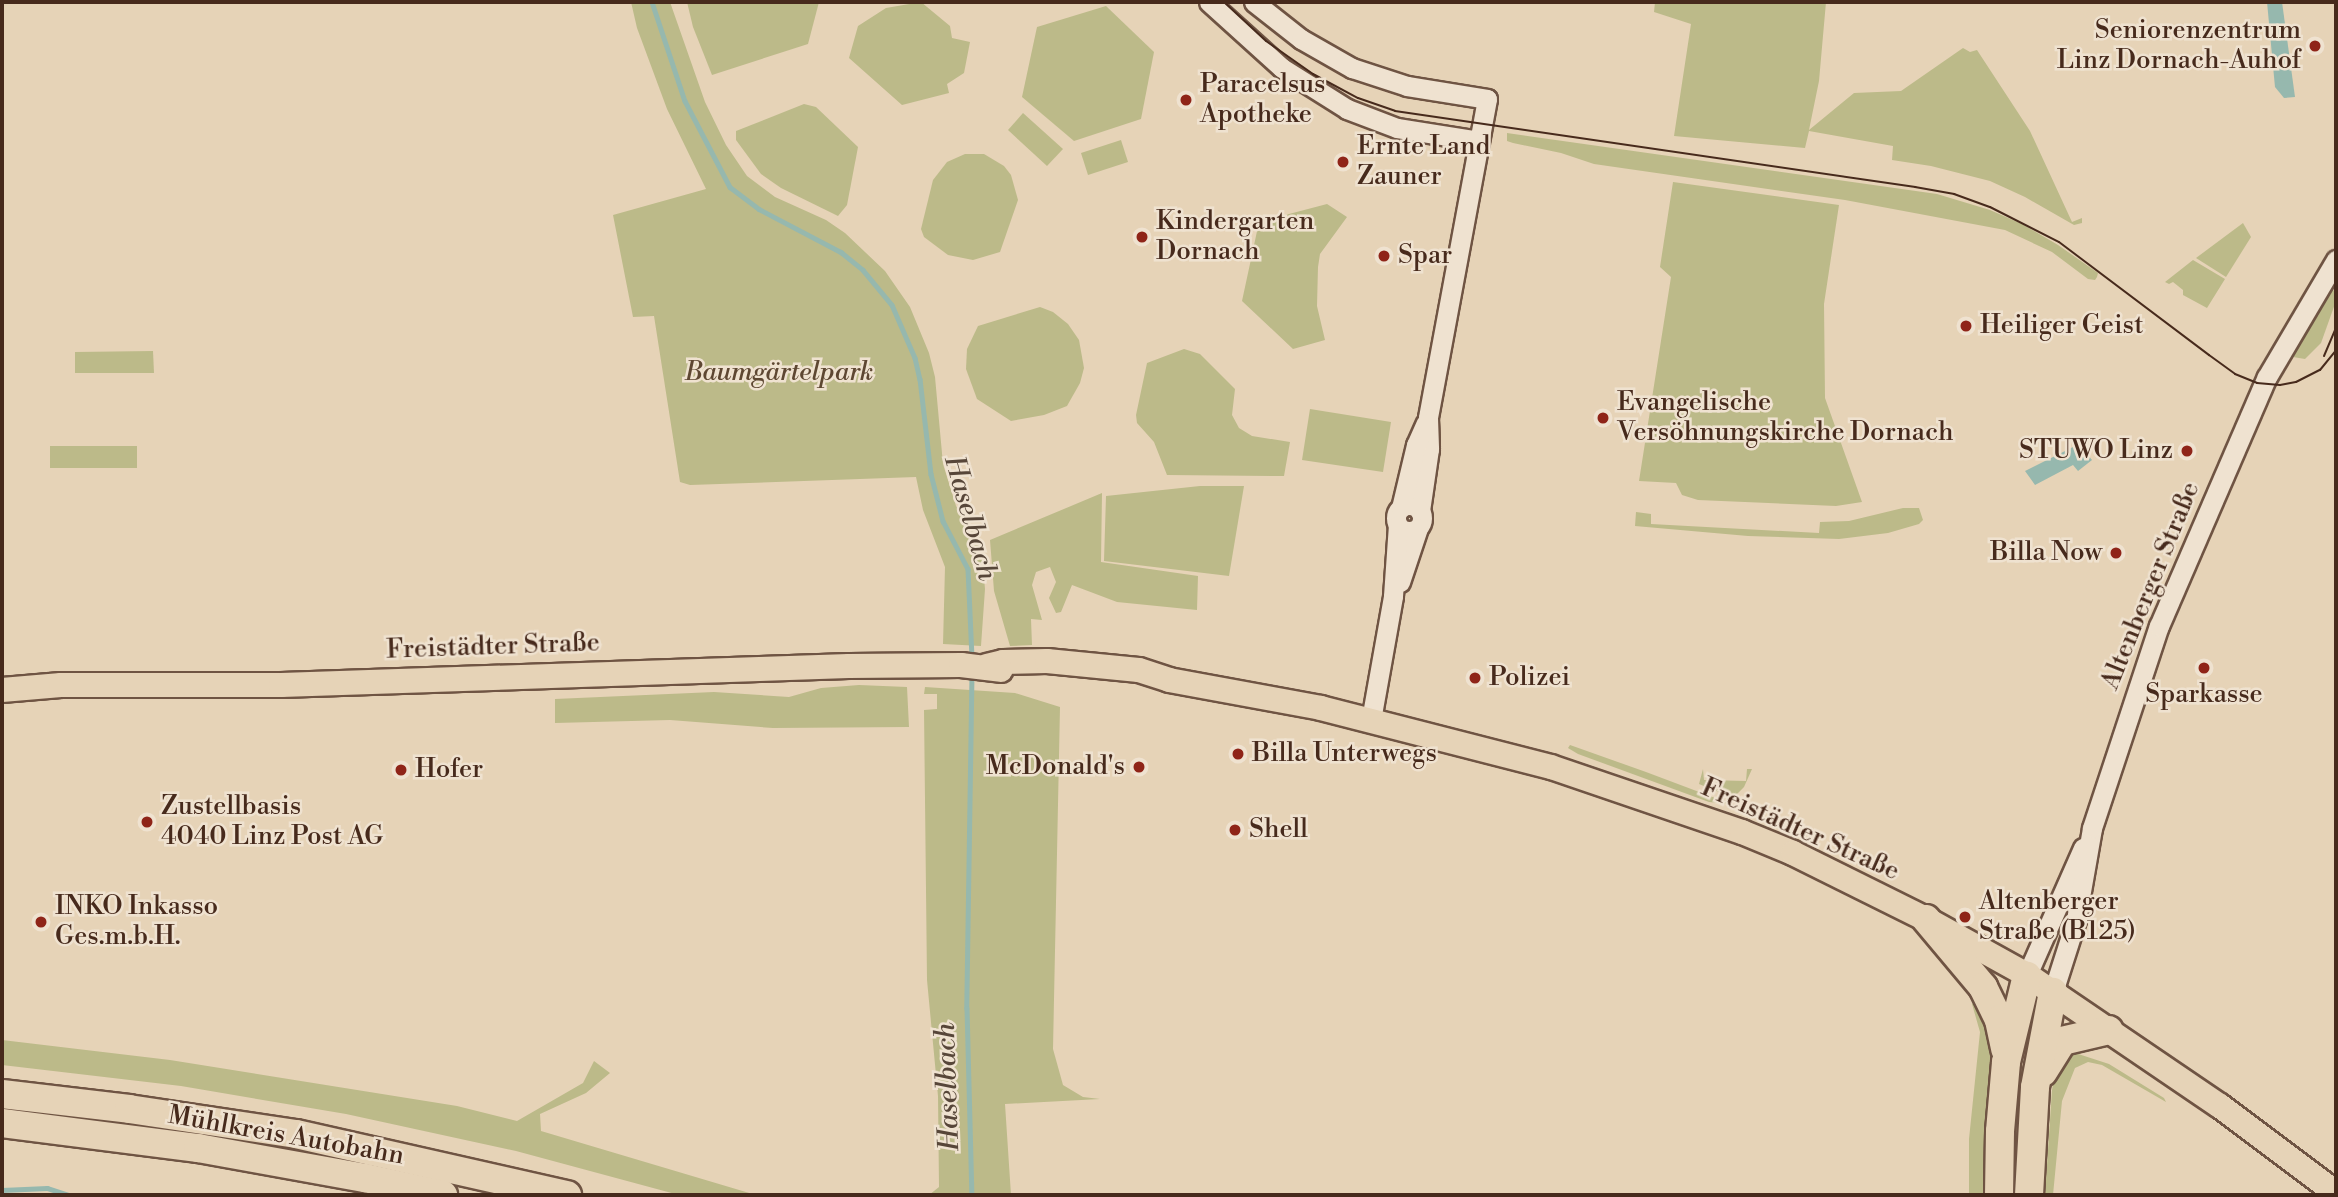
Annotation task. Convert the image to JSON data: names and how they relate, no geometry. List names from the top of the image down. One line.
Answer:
{"streets":{"highway":["Mühlkreis Autobahn"],"main road":["Freistädter Straße"],"street":["Altenberger Straße"]},"crossings":[["Altenberger Straße","Freistädter Straße"]],"water":["Haselbach"],"parks":["Baumgärtelpark"],"places":["Seniorenzentrum Linz Dornach-Auhof","Paracelsus Apotheke","Ernte Land Zauner","Kindergarten Dornach","Spar","Heiliger Geist","Evangelische Versöhnungskirche Dornach","STUWO Linz","Billa Now","Sparkasse","Polizei","Billa Unterwegs","McDonald's","Hofer","Zustellbasis 4040 Linz Post AG","Shell","Altenberger Straße (B125)","INKO Inkasso Ges.m.b.H."]}
